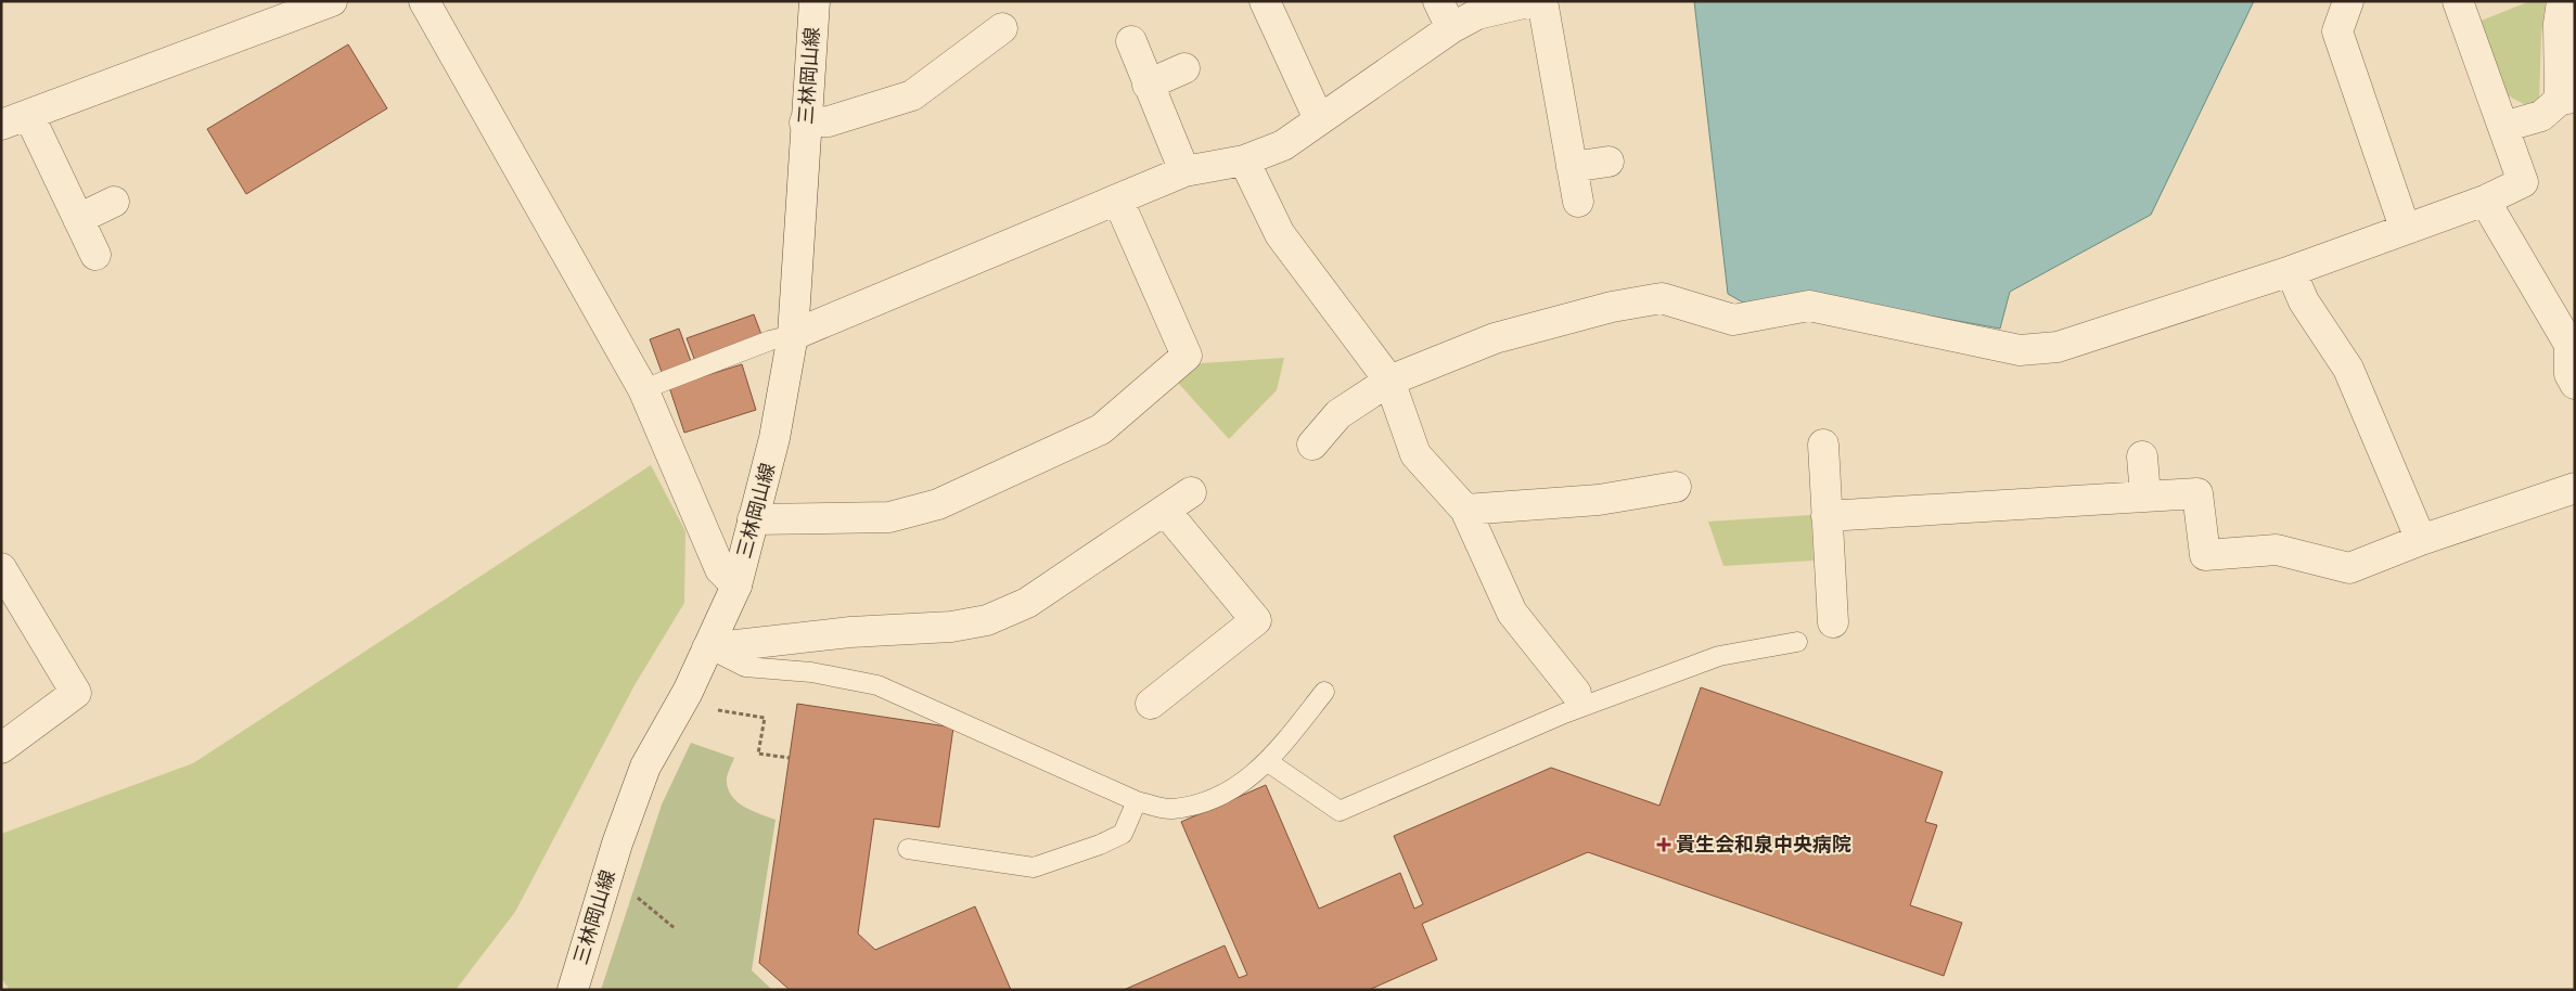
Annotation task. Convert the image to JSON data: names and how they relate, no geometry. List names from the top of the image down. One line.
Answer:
{"streets":{"street":["三林岡山線"]},"places":{"health":["貴生会和泉中央病院"]}}
